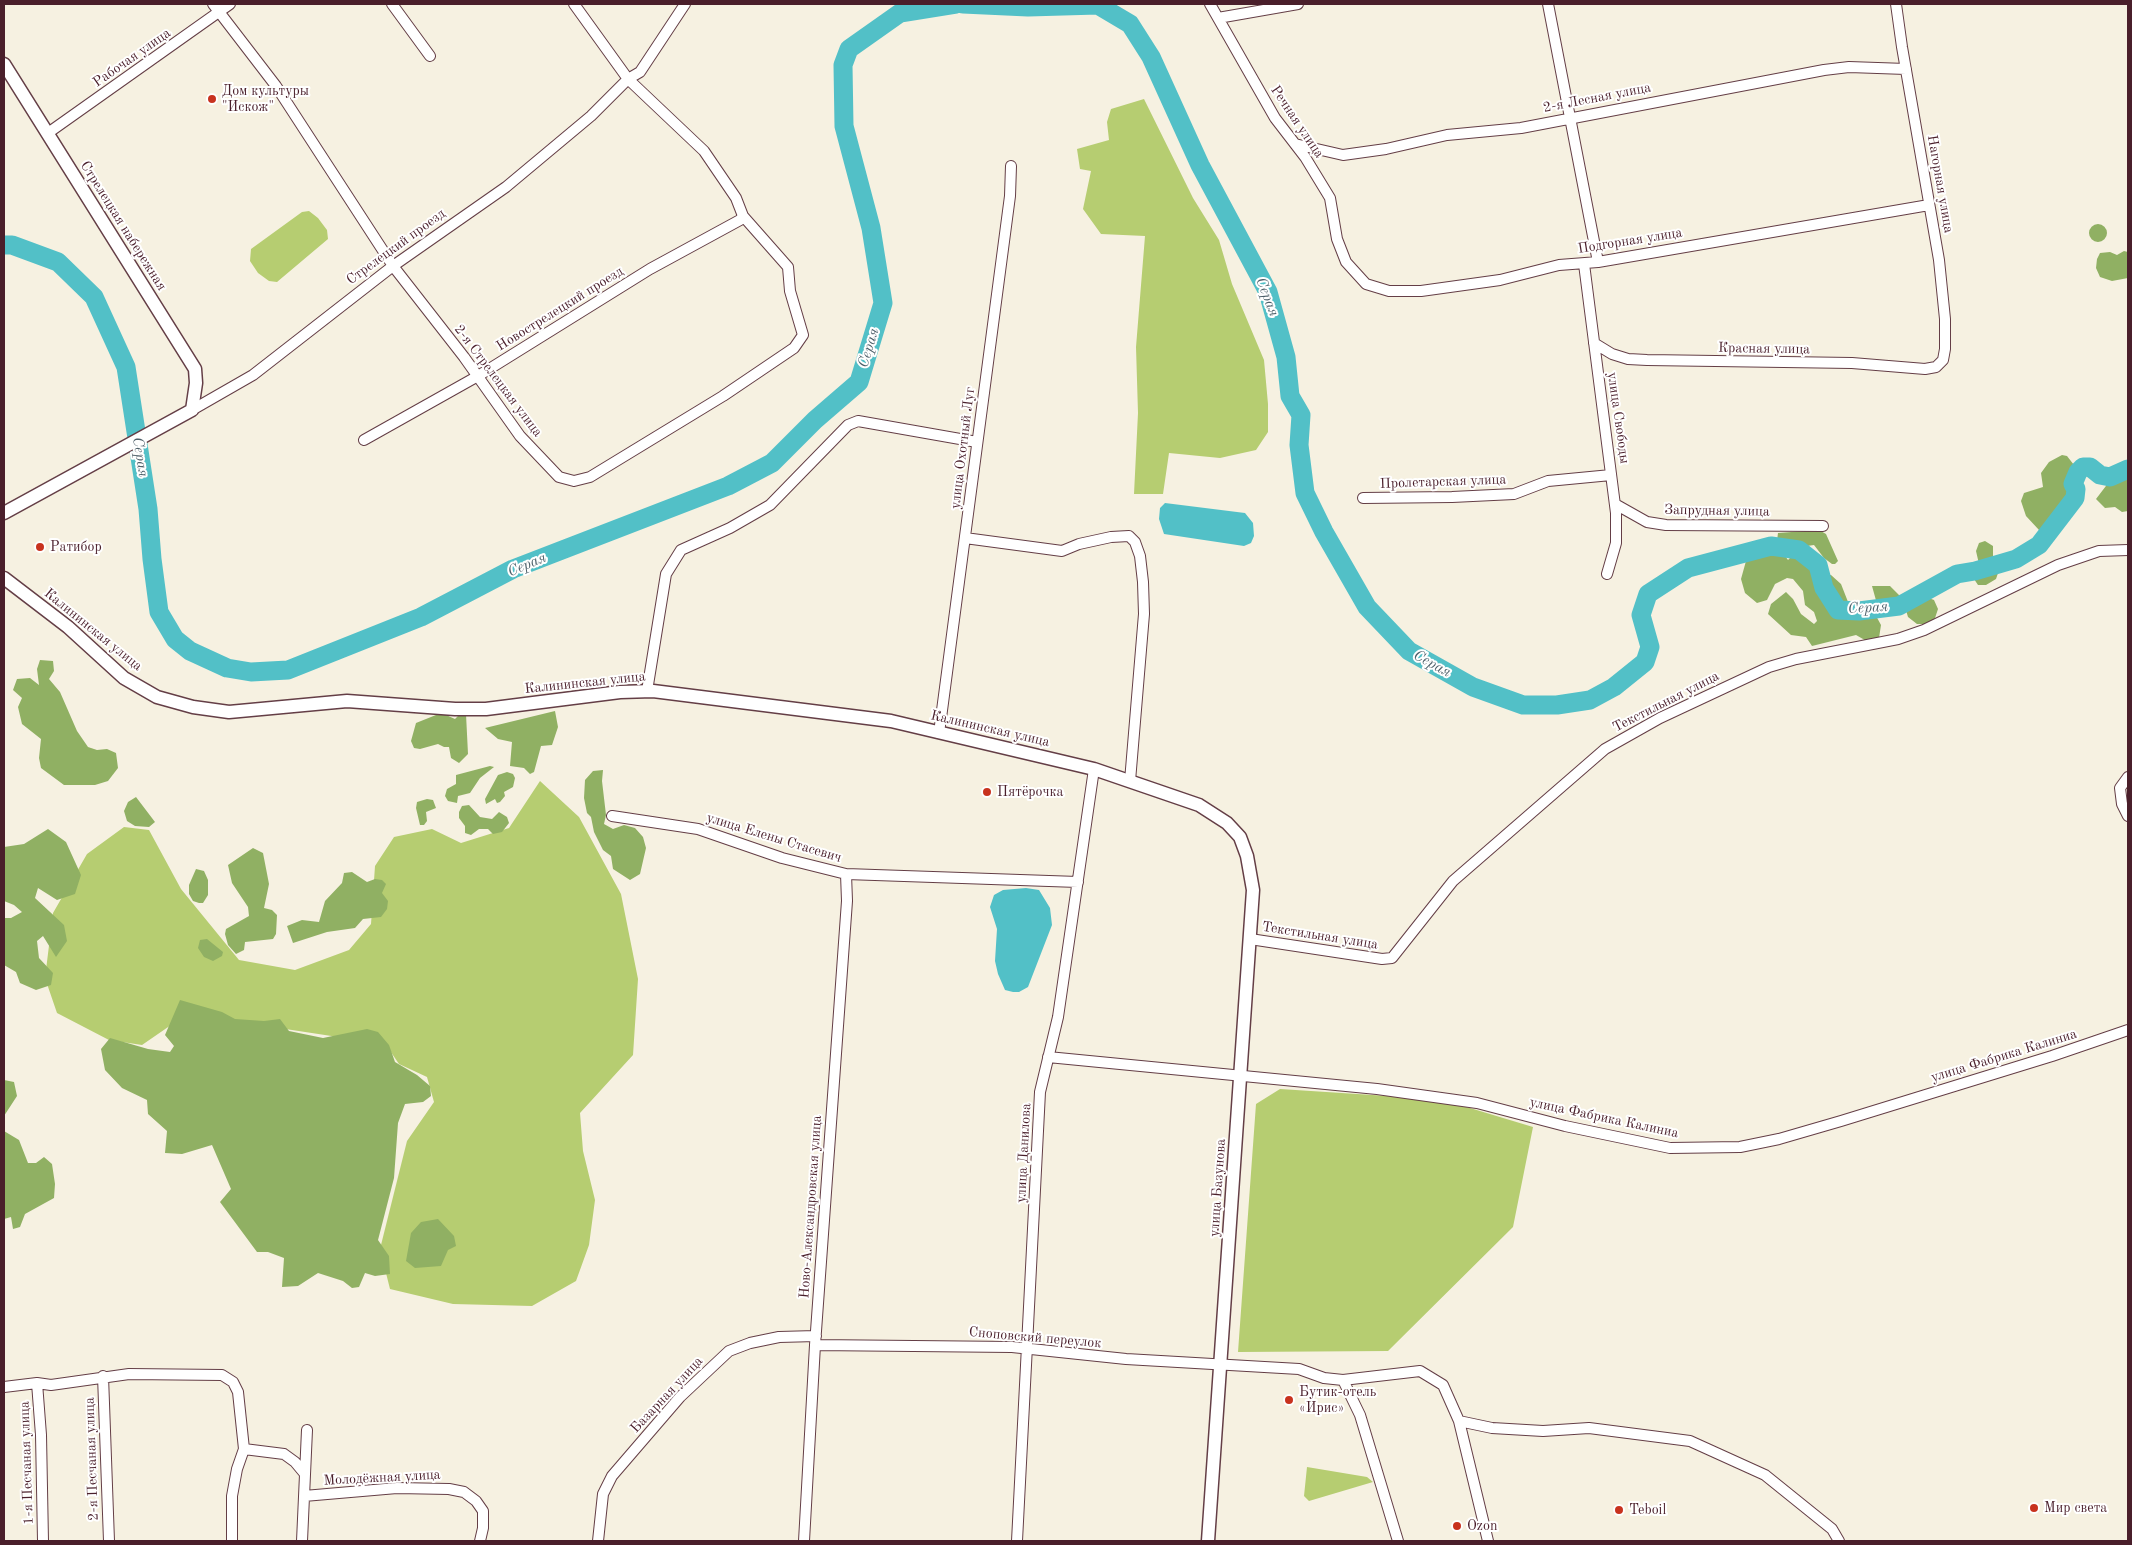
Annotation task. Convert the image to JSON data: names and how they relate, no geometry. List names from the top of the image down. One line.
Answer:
{"streets":{"street":["Рабочая улица","2-я Лесная улица","Речная улица","Нагорная улица","Стрелецкая набережная","Подгорная улица","Стрелецкий проезд","Новострелецкий проезд","Красная улица","2-я Стрелецкая улица","улица Свободы","улица Охотный Луг","Пролетарская улица","Запрудная улица","Калининская улица","Текстильная улица","улица Елены Стасевич","улица Фабрика Калиниа","улица Данилова","улица Базунова","Ново-Александровская улица","Сноповский переулок","Базарная улица","2-я Песчаная улица","1-я Песчаная улица","Молодёжная улица"]},"crossings":[["Рабочая улица","Стрелецкая набережная"],["Рабочая улица","2-я Стрелецкая улица"],["2-я Лесная улица","Речная улица"],["2-я Лесная улица","Нагорная улица"],["Речная улица","Подгорная улица"],["Нагорная улица","Подгорная улица"],["Нагорная улица","Красная улица"],["Стрелецкая набережная","Стрелецкий проезд"],["Подгорная улица","улица Свободы"],["Стрелецкий проезд","2-я Стрелецкая улица"],["Новострелецкий проезд","2-я Стрелецкая улица"],["Красная улица","улица Свободы"],["улица Свободы","Пролетарская улица"],["улица Свободы","Запрудная улица"],["улица Охотный Луг","Калининская улица"],["Калининская улица","улица Данилова"],["Калининская улица","улица Базунова"],["Текстильная улица","улица Базунова"],["улица Елены Стасевич","улица Данилова"],["улица Елены Стасевич","Ново-Александровская улица"],["улица Фабрика Калиниа","улица Данилова"],["улица Фабрика Калиниа","улица Базунова"],["улица Данилова","Сноповский переулок"],["улица Базунова","Сноповский переулок"],["Ново-Александровская улица","Сноповский переулок"],["Ново-Александровская улица","Базарная улица"],["Сноповский переулок","Базарная улица"]],"water":["Серая"],"places":["Дом культуры \"Искож\"","Ратибор","Пятёрочка","Бутик-отель «Ирис»","Мир света","Teboil","Ozon"]}
